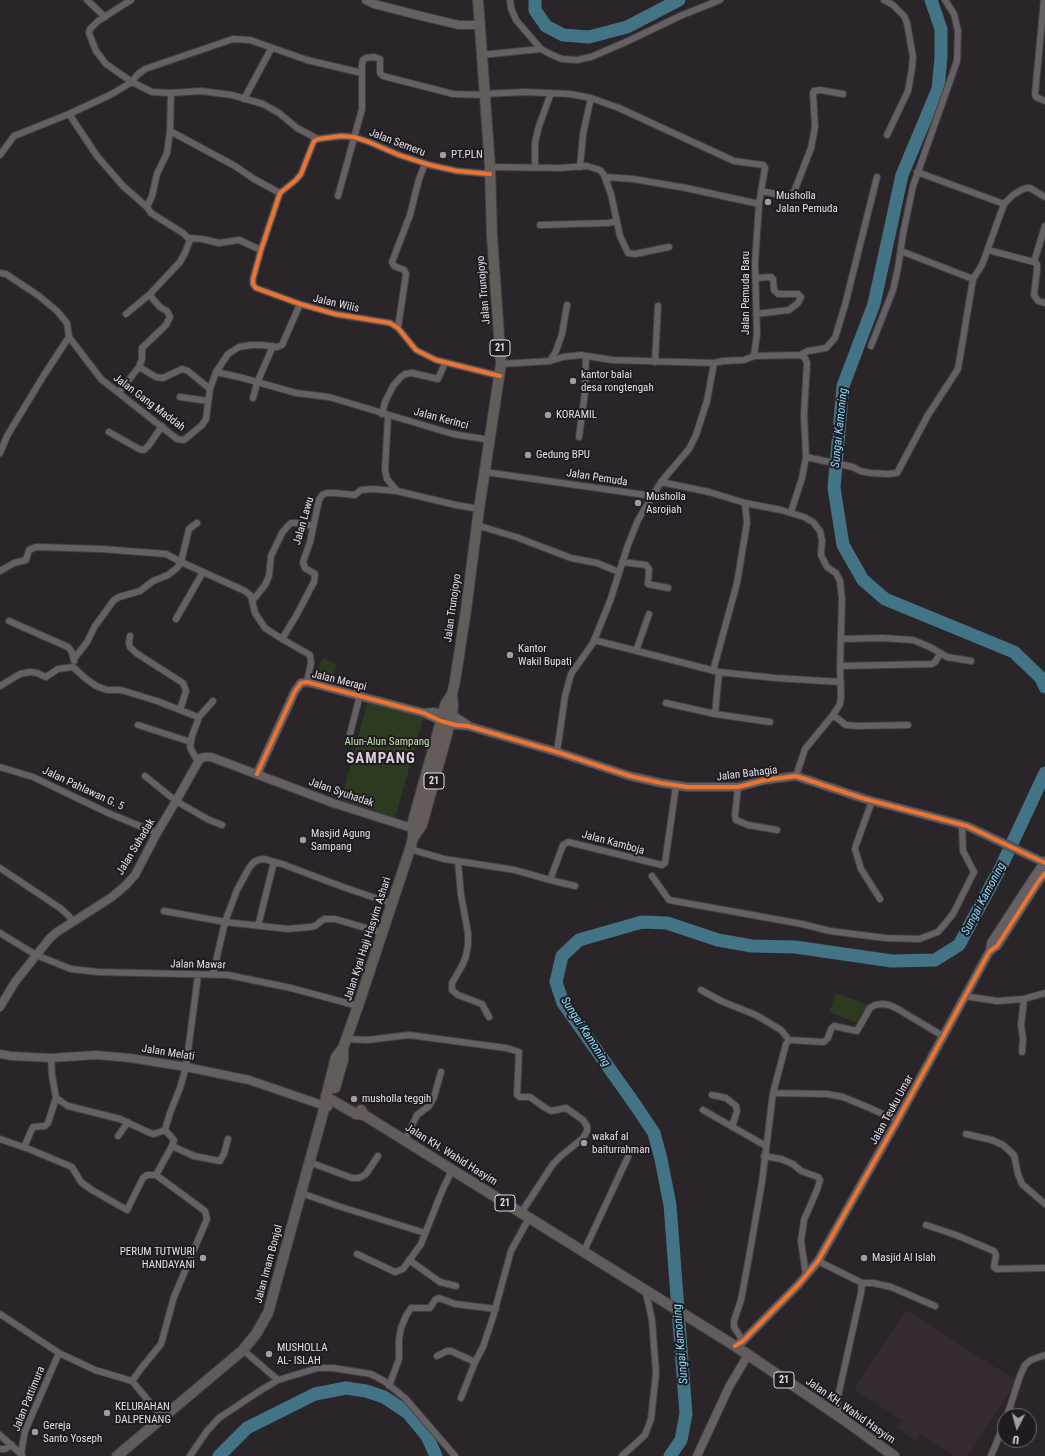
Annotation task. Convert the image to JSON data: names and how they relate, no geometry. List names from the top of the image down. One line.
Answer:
{"streets":{"highway":["Jalan Trunojoyo","21","Jalan Kyai Haji Hasyim Ashari","Jalan KH. Wahid Hasyim"],"main road":["Jalan Imam Bonjol"],"street":["Jalan Semeru","Jalan Pemuda Baru","Jalan Wilis","Jalan Gang Maddah","Jalan Kerinci","Jalan Pemuda","Jalan Lawu","Jalan Merapi","Jalan Bahagia","Jalan Pahlawan G. 5","Jalan Syuhadak","Jalan Kamboja","Jalan Suhadak","Jalan Mawar","Jalan Melati","Jalan Teuku Umar","Jalan Pattimura"]},"crossings":[["Jalan Semeru","Jalan Trunojoyo"],["Jalan Trunojoyo","Jalan Kerinci"],["Jalan Trunojoyo","Jalan Pemuda"],["Jalan Trunojoyo","Jalan Lawu"],["Jalan Trunojoyo","Jalan Merapi"],["Jalan Trunojoyo","Jalan Bahagia"],["Jalan Trunojoyo","Jalan Kyai Haji Hasyim Ashari"],["Jalan Gang Maddah","Jalan Kerinci"],["Jalan Merapi","Jalan Bahagia"],["Jalan Merapi","Jalan Syuhadak"],["Jalan Merapi","Jalan Kyai Haji Hasyim Ashari"],["Jalan Bahagia","Jalan Kamboja"],["Jalan Bahagia","Jalan Kyai Haji Hasyim Ashari"],["Jalan Bahagia","Jalan Teuku Umar"],["Jalan Pahlawan G. 5","Jalan Suhadak"],["Jalan Syuhadak","Jalan Kyai Haji Hasyim Ashari"],["Jalan Suhadak","Jalan Mawar"],["Jalan Kyai Haji Hasyim Ashari","Jalan Mawar"],["Jalan Kyai Haji Hasyim Ashari","Jalan Melati"],["Jalan Kyai Haji Hasyim Ashari","Jalan KH. Wahid Hasyim"],["Jalan Kyai Haji Hasyim Ashari","Jalan Imam Bonjol"],["Jalan Melati","Jalan KH. Wahid Hasyim"],["Jalan Melati","Jalan Imam Bonjol"],["Jalan Teuku Umar","Jalan KH. Wahid Hasyim"],["Jalan KH. Wahid Hasyim","Jalan Imam Bonjol"]],"districts":["SAMPANG"],"water":["Sungai Kamoning"],"parks":["Alun-Alun Sampang"],"places":["PT.PLN","Musholla Jalan Pemuda","kantor balai desa rongtengah","KORAMIL","Gedung BPU","Musholla Asrojiah","Kantor Wakil Bupati","Masjid Agung Sampang","musholla teggih","wakaf al baiturrahman","PERUM TUTWURI HANDAYANI","Masjid Al Islah","MUSHOLLA AL- ISLAH","KELURAHAN DALPENANG","Gereja Santo Yoseph"],"north":"bottom"}
